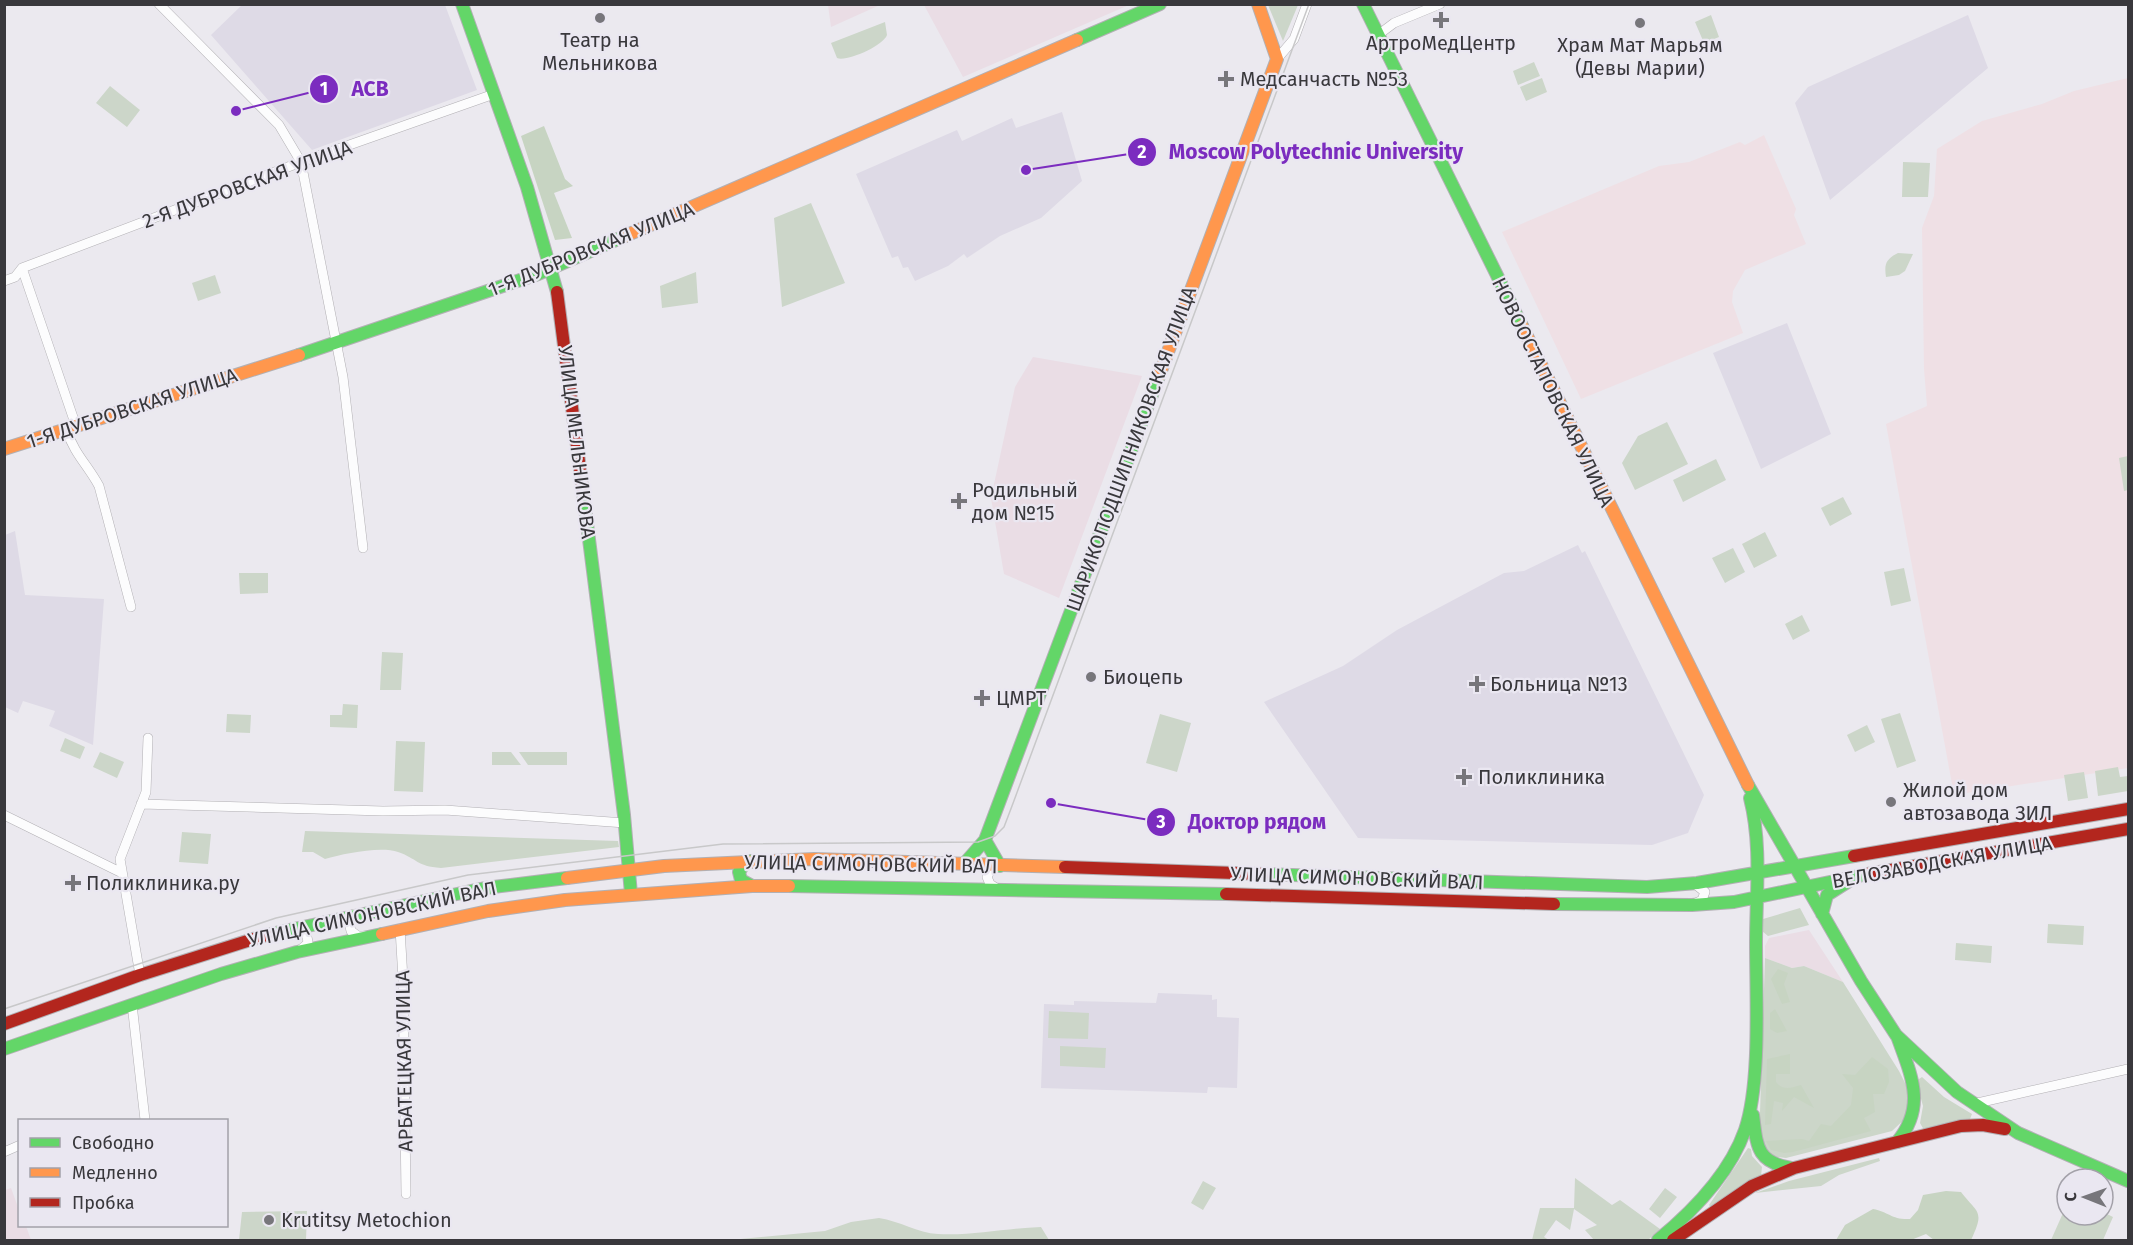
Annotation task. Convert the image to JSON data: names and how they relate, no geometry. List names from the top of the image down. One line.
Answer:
{"streets":{"main road":["1-Я ДУБРОВСКАЯ УЛИЦА","НОВООСТАПОВСКАЯ УЛИЦА","УЛИЦА МЕЛЬНИКОВА","ШАРИКОПОДШИПНИКОВСКАЯ УЛИЦА","ВЕЛОЗАВОДСКАЯ УЛИЦА","УЛИЦА СИМОНОВСКИЙ ВАЛ"],"street":["2-Я ДУБРОВСКАЯ УЛИЦА","АРБАТЕЦКАЯ УЛИЦА"]},"crossings":[["2-Я ДУБРОВСКАЯ УЛИЦА","УЛИЦА МЕЛЬНИКОВА"],["1-Я ДУБРОВСКАЯ УЛИЦА","УЛИЦА МЕЛЬНИКОВА"],["НОВООСТАПОВСКАЯ УЛИЦА","ВЕЛОЗАВОДСКАЯ УЛИЦА"],["НОВООСТАПОВСКАЯ УЛИЦА","УЛИЦА СИМОНОВСКИЙ ВАЛ"],["УЛИЦА МЕЛЬНИКОВА","УЛИЦА СИМОНОВСКИЙ ВАЛ"],["ВЕЛОЗАВОДСКАЯ УЛИЦА","УЛИЦА СИМОНОВСКИЙ ВАЛ"],["УЛИЦА СИМОНОВСКИЙ ВАЛ","АРБАТЕЦКАЯ УЛИЦА"]],"places":{"other":["Театр на Мельникова","Храм Мат Марьям (Девы Марии)","АСВ","Moscow Polytechnic University","Биоцепь","Жилой дом автозавода ЗИЛ","Доктор рядом","Krutitsy Metochion"],"health":["АртроМедЦентр","Медсанчасть №53","Родильный дом №15","Больница №13","ЦМРТ","Поликлиника","Поликлиника.ру"]},"legend":["Свободно","Медленно","Пробка"],"north":"left"}
